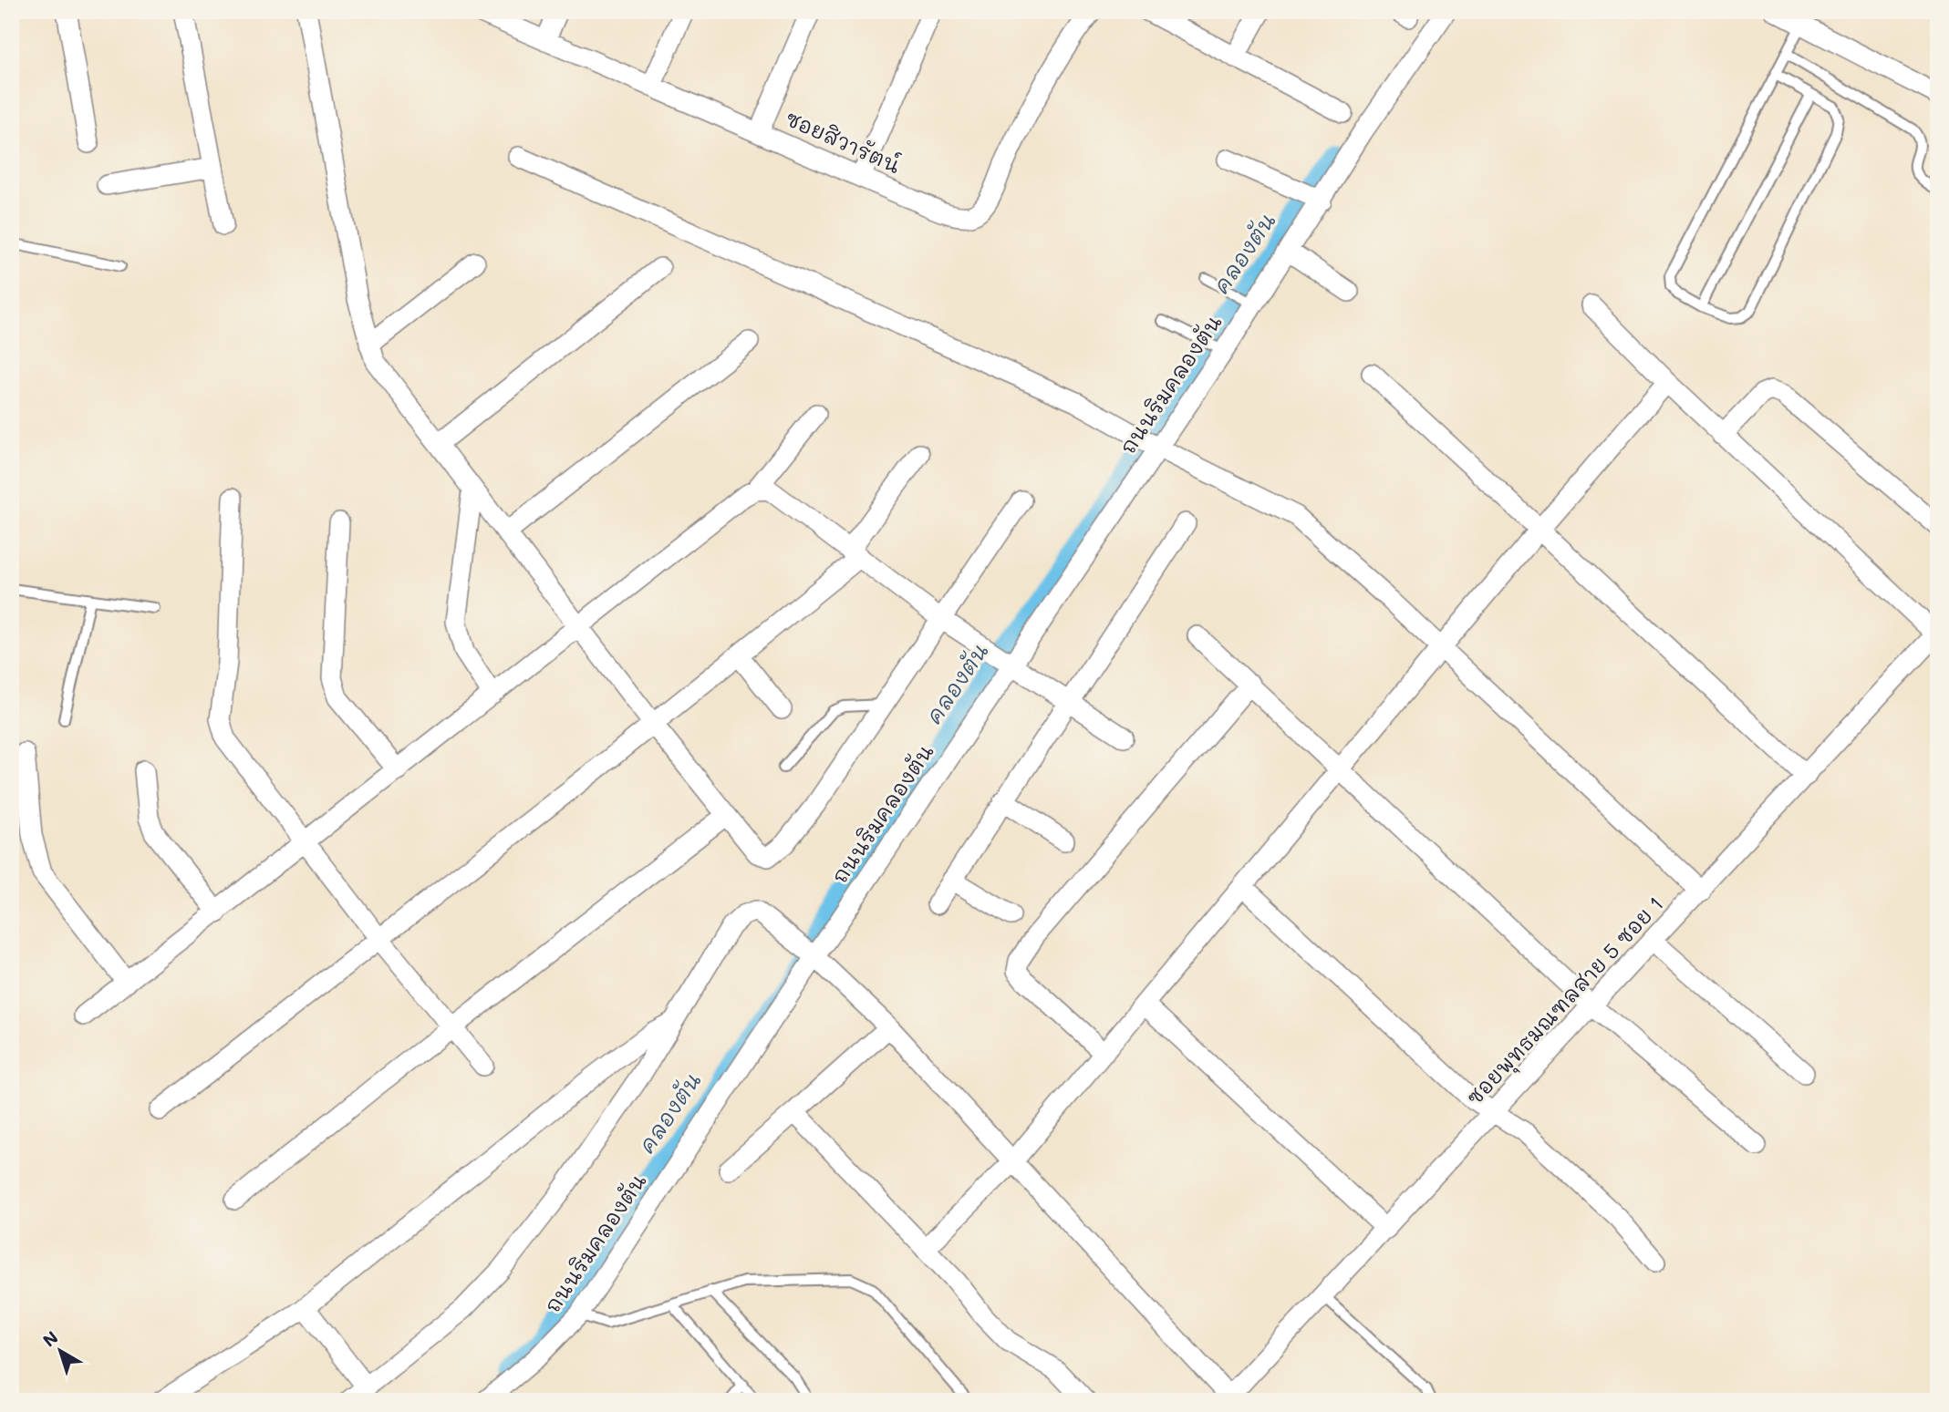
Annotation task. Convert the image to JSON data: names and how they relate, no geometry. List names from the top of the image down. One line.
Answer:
{"streets":{"street":["ซอยสิวารัตน์","ถนนริมคลองตัน","ซอยพุทธมณฑลสาย 5 ซอย 1"]},"water":["คลองตัน"],"north":"top left"}
